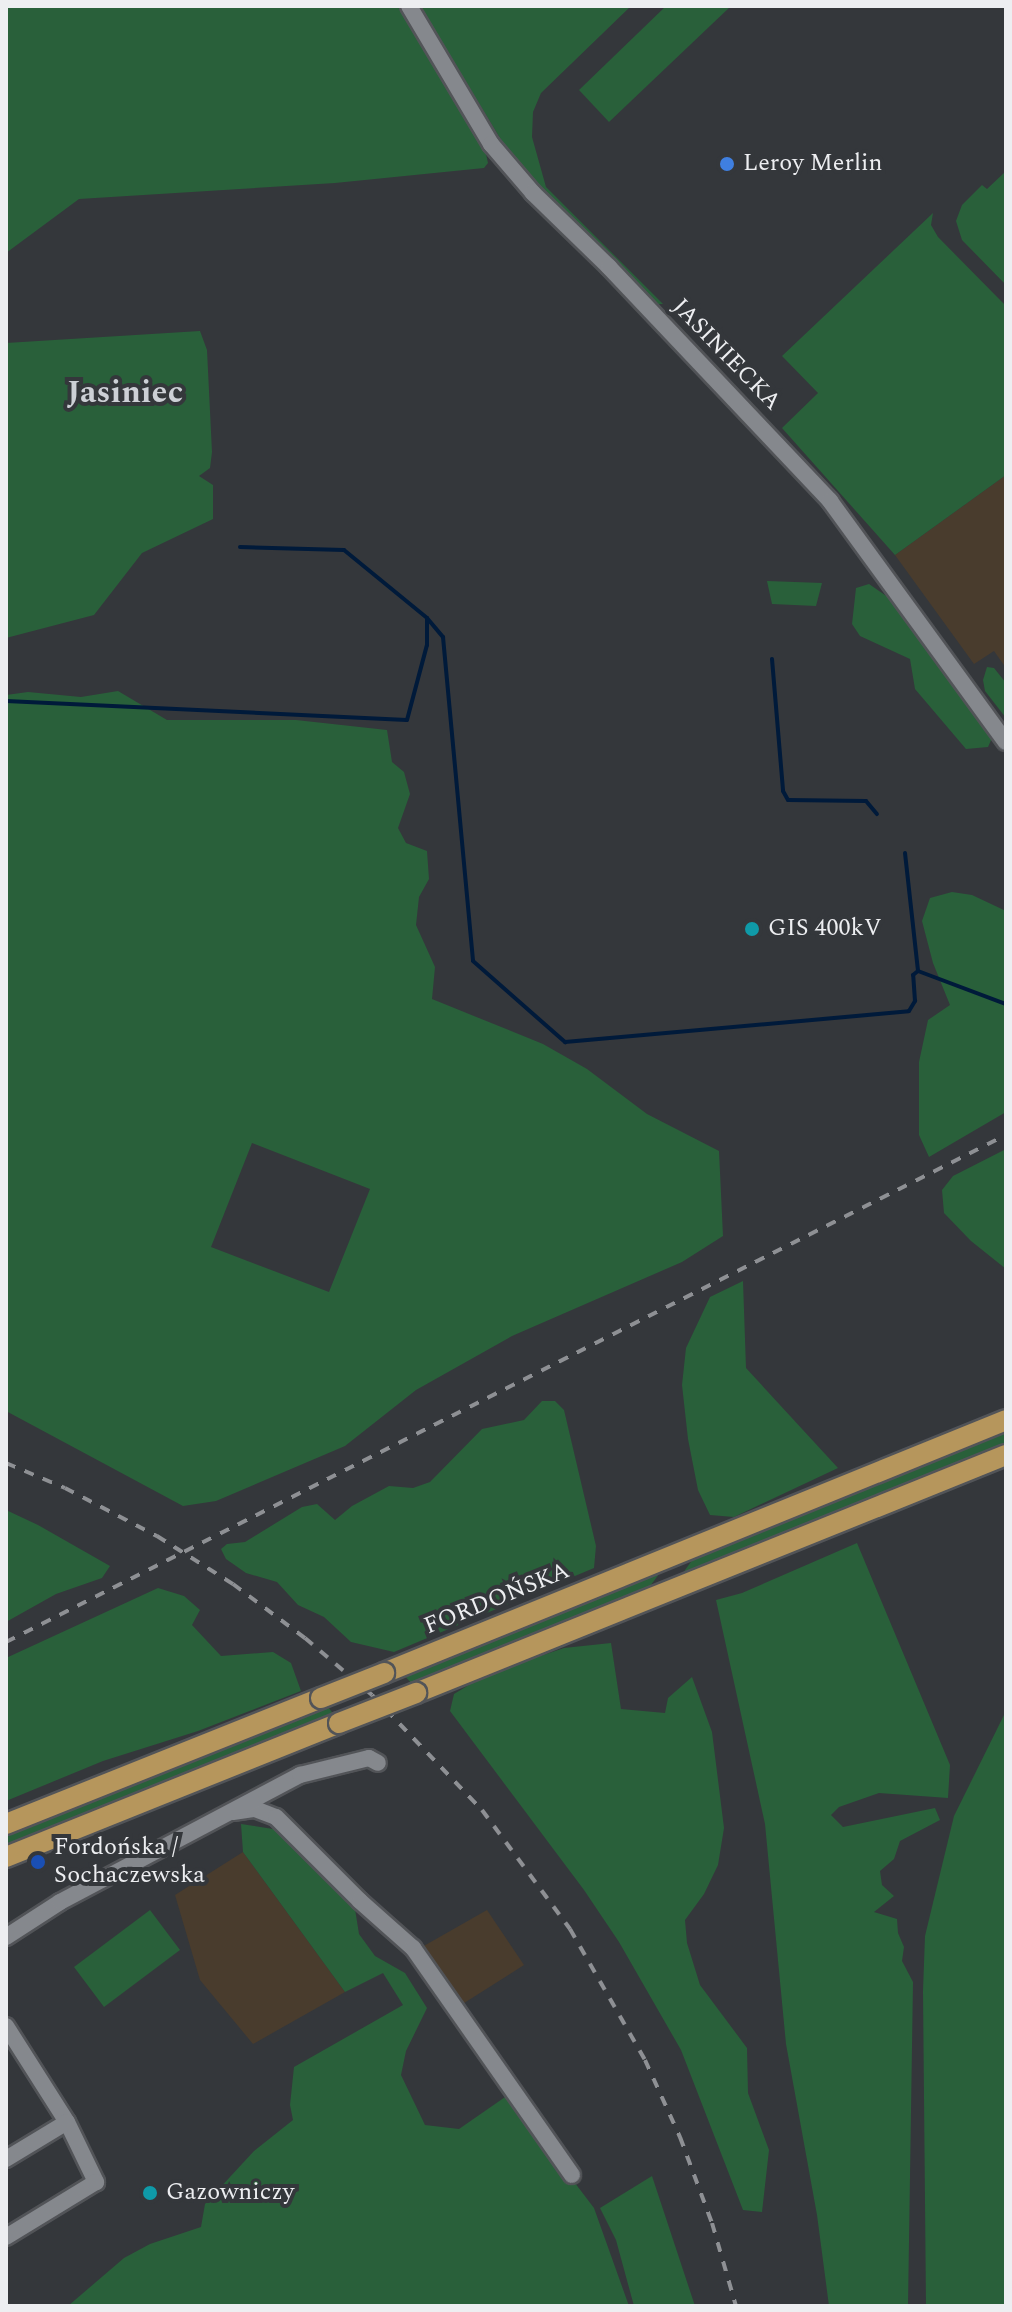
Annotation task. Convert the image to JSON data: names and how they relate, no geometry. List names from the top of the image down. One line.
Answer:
{"streets":{"main road":["FORDOŃSKA"],"street":["JASINIECKA"]},"districts":["Jasiniec"],"places":["Leroy Merlin","GIS 400kV","Fordońska / Sochaczewska","Gazowniczy"]}
